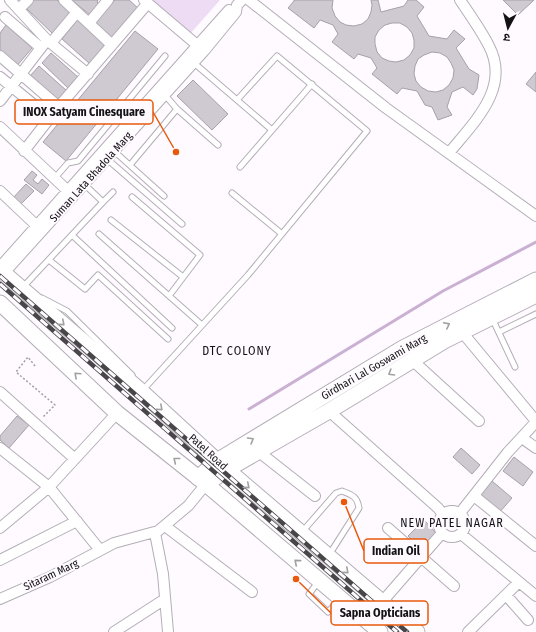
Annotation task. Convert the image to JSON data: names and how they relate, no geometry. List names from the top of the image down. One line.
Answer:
{"streets":{"main road":["Girdhari Lal Goswami Marg","Patel Road"],"street":["Suman Lata Bhadola Marg","Sitaram Marg"]},"crossings":[["Suman Lata Bhadola Marg","Patel Road"],["Girdhari Lal Goswami Marg","Patel Road"]],"districts":["DTC COLONY","NEW PATEL NAGAR"],"places":["INOX Satyam Cinesquare","Indian Oil","Sapna Opticians"],"north":"bottom"}
